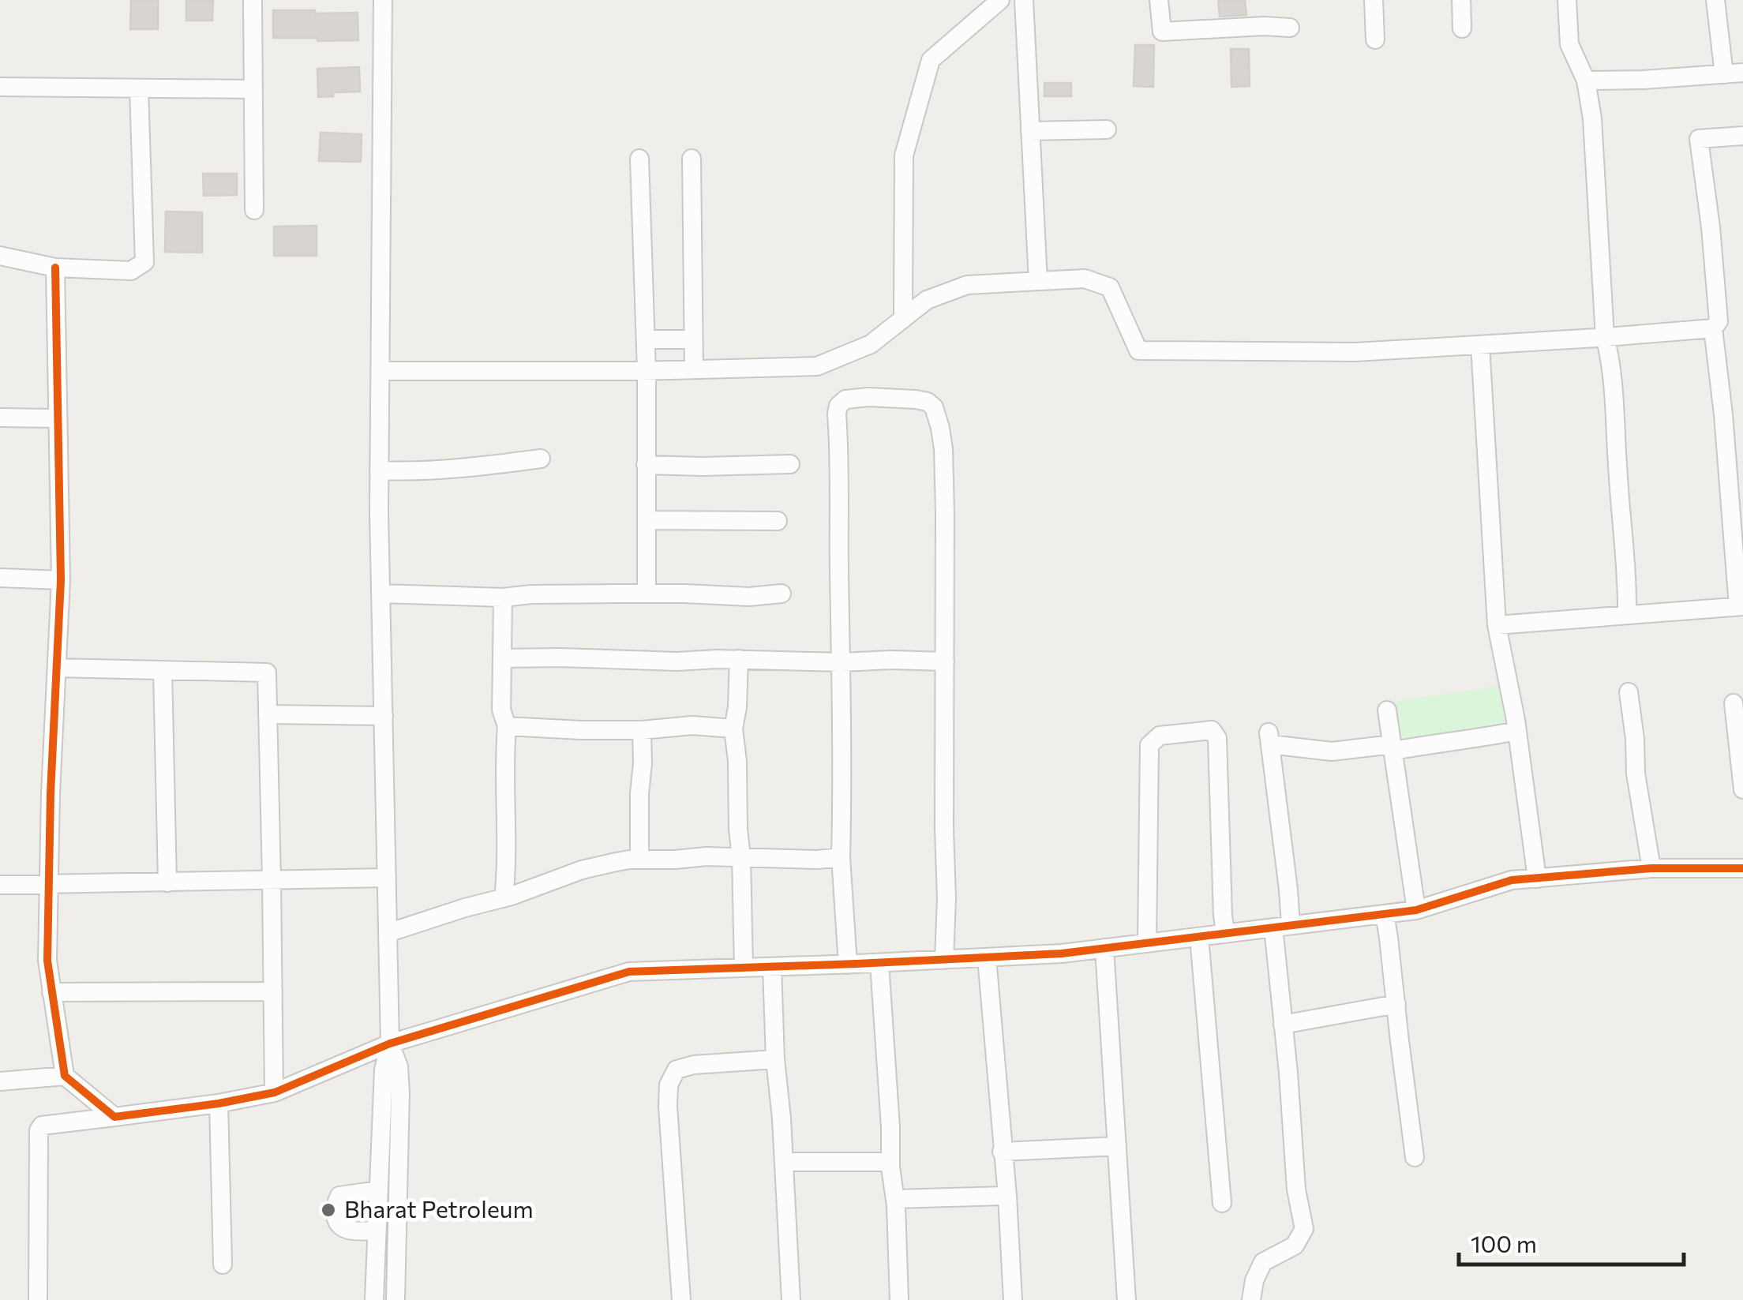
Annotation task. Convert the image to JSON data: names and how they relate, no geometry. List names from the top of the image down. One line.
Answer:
{"places":["Bharat Petroleum"],"scale_bar":"100 m"}
